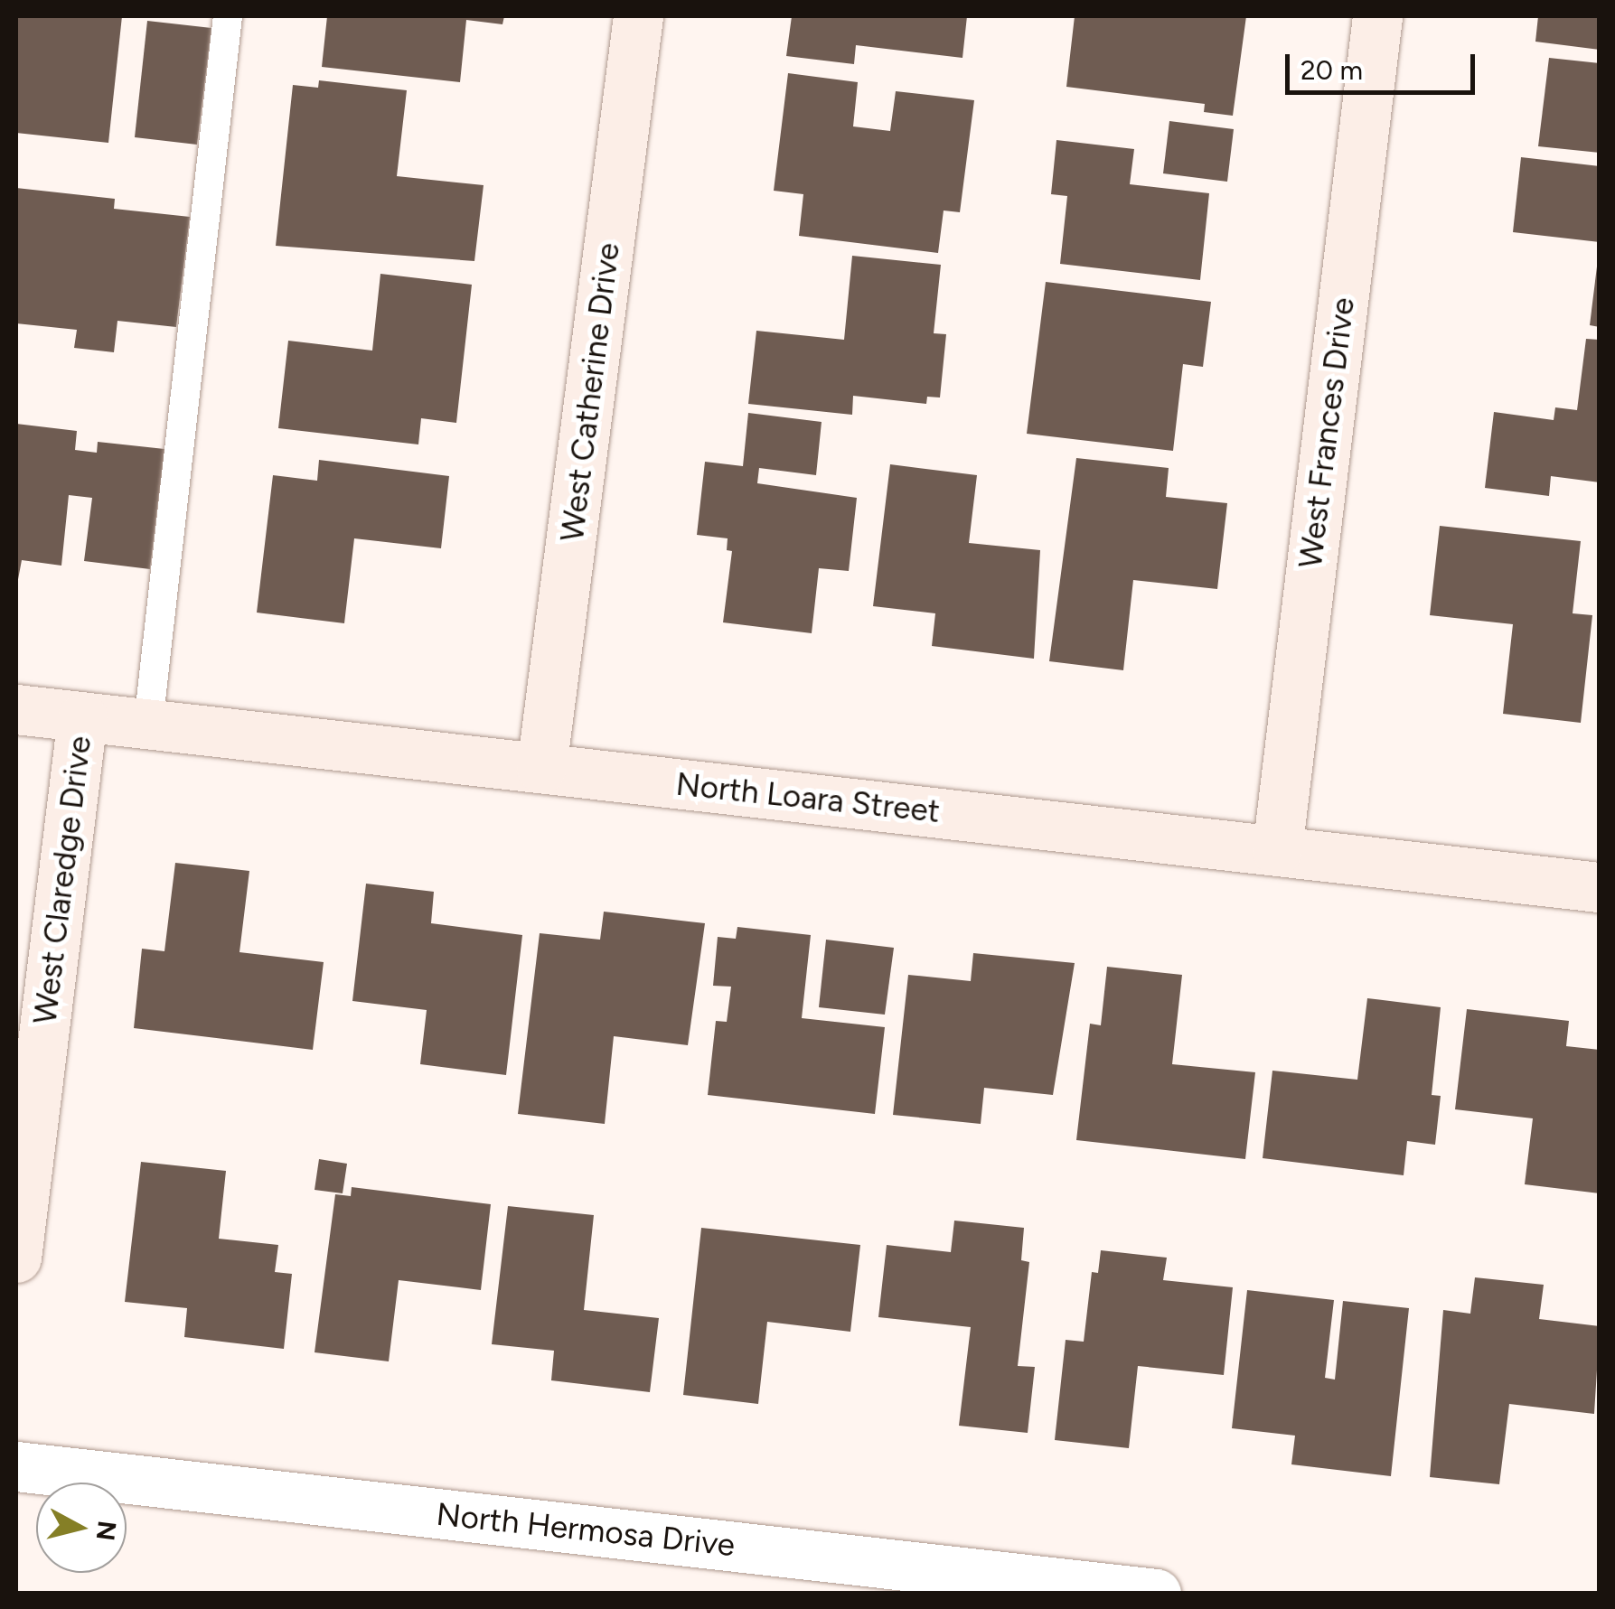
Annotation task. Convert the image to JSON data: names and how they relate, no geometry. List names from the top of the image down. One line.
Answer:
{"streets":{"street":["West Catherine Drive","West Frances Drive","North Loara Street","West Claredge Drive","North Hermosa Drive"]},"crossings":[["West Catherine Drive","North Loara Street"],["West Frances Drive","North Loara Street"],["North Loara Street","West Claredge Drive"]],"scale_bar":"20 m","north":"right"}
